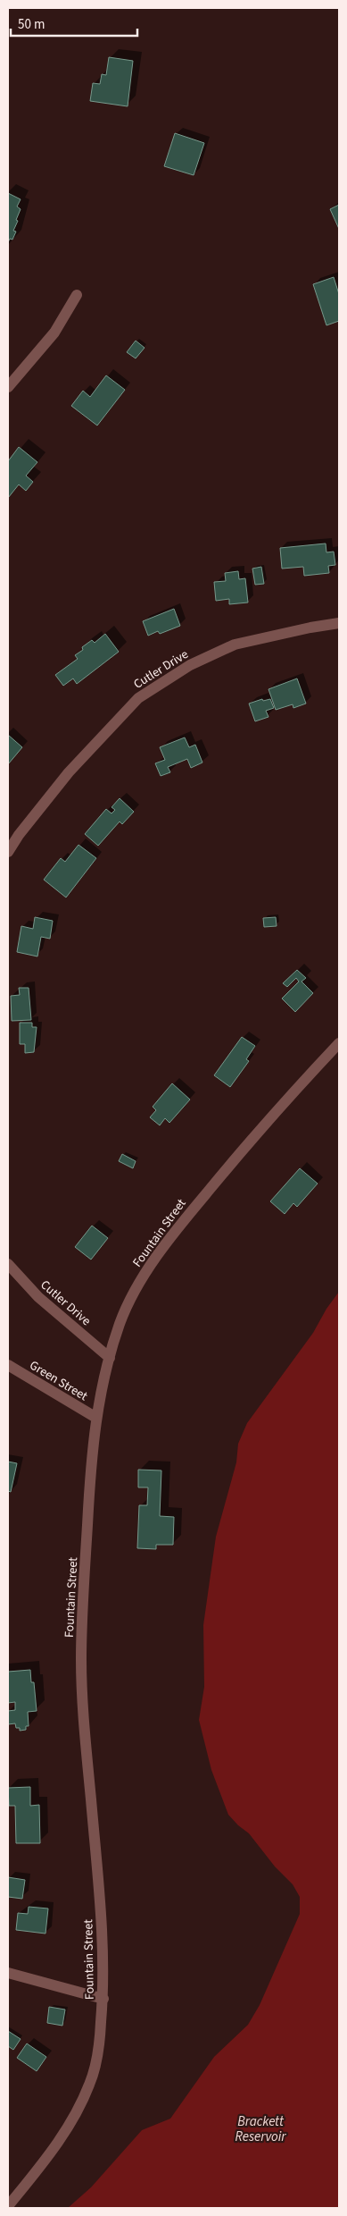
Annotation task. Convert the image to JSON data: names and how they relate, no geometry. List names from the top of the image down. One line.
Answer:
{"streets":{"street":["Cutler Drive","Fountain Street","Green Street"]},"crossings":[["Cutler Drive","Fountain Street"],["Fountain Street","Green Street"]],"water":["Brackett Reservoir"],"scale_bar":"50 m"}
